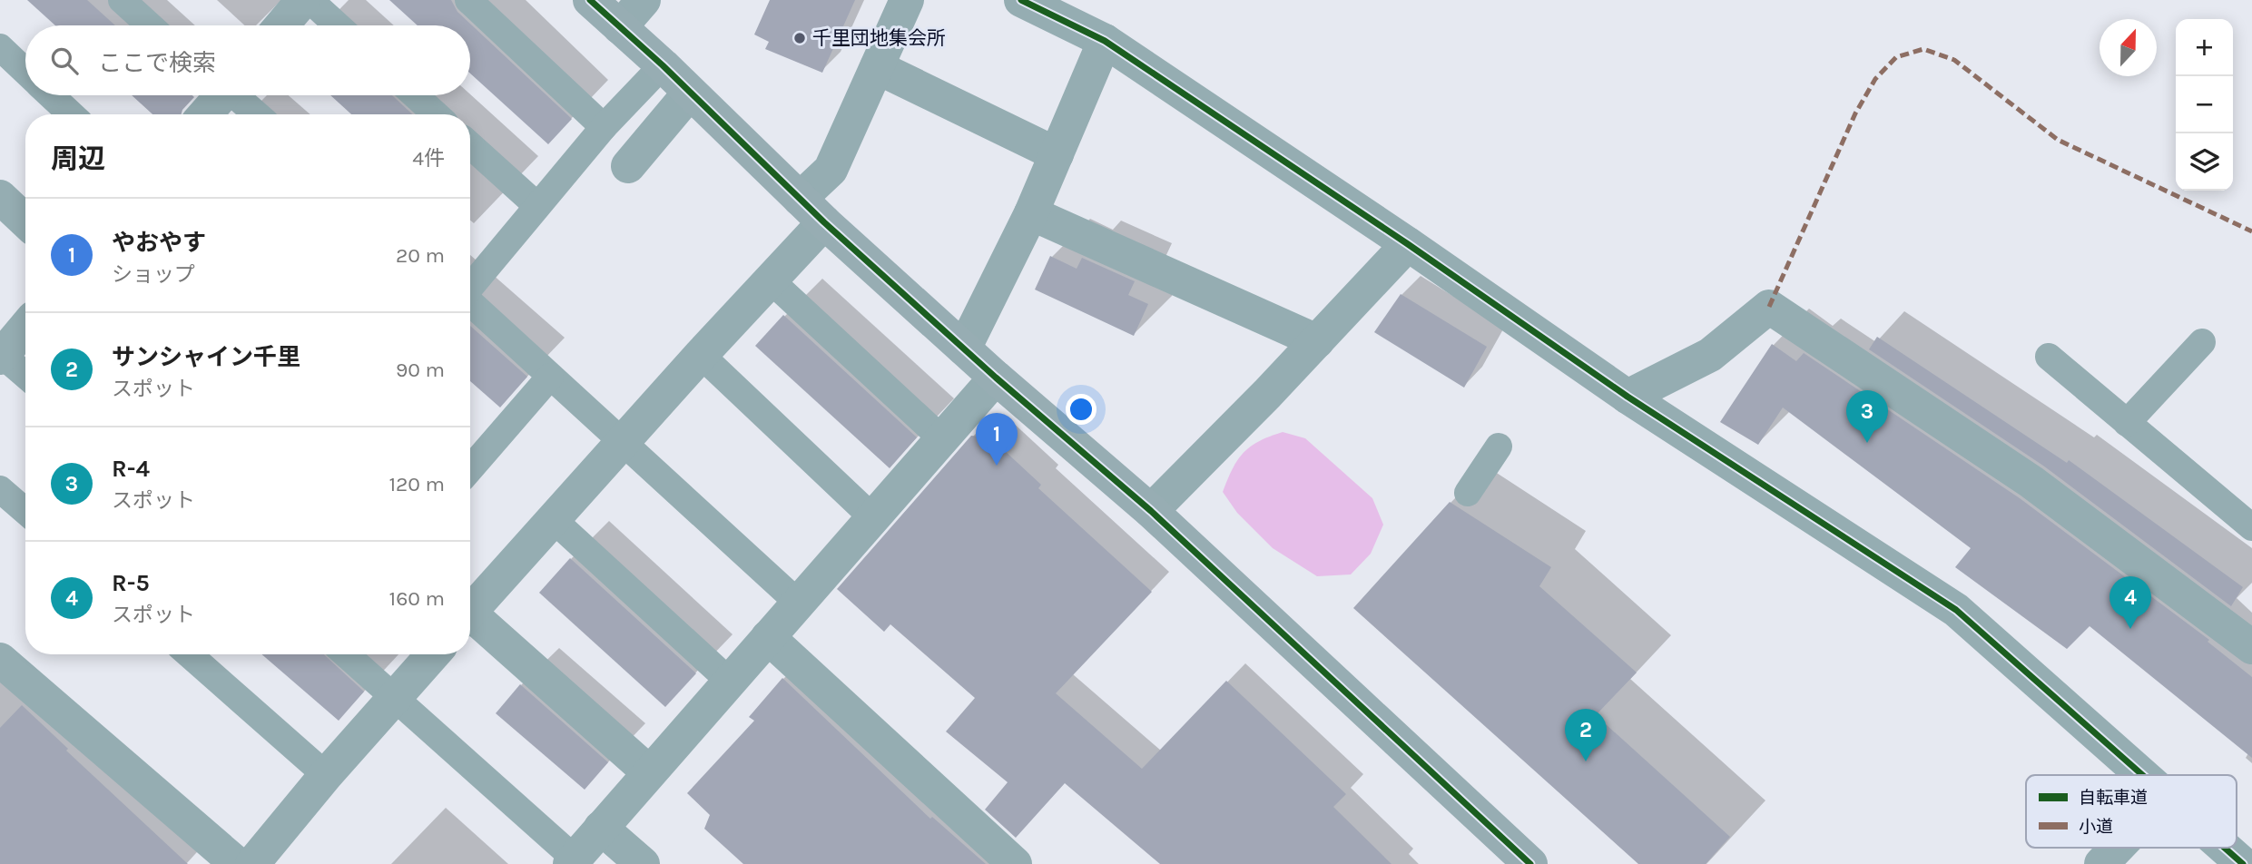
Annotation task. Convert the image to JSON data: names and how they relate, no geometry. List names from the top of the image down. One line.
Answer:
{"places":["千里団地集会所"],"legend":["自転車道","小道"],"north":"top","page":{"map_buttons":["+","−"],"search":"ここで検索","heading":["周辺","4件"],"list":[{"mark":"1","name":"やおやす","note":"ショップ","value":"20 m"},{"mark":"2","name":"サンシャイン千里","note":"スポット","value":"90 m"},{"mark":"3","name":"R-4","note":"スポット","value":"120 m"},{"mark":"4","name":"R-5","note":"スポット","value":"160 m"}],"pins":["3","1","4","2"]}}
